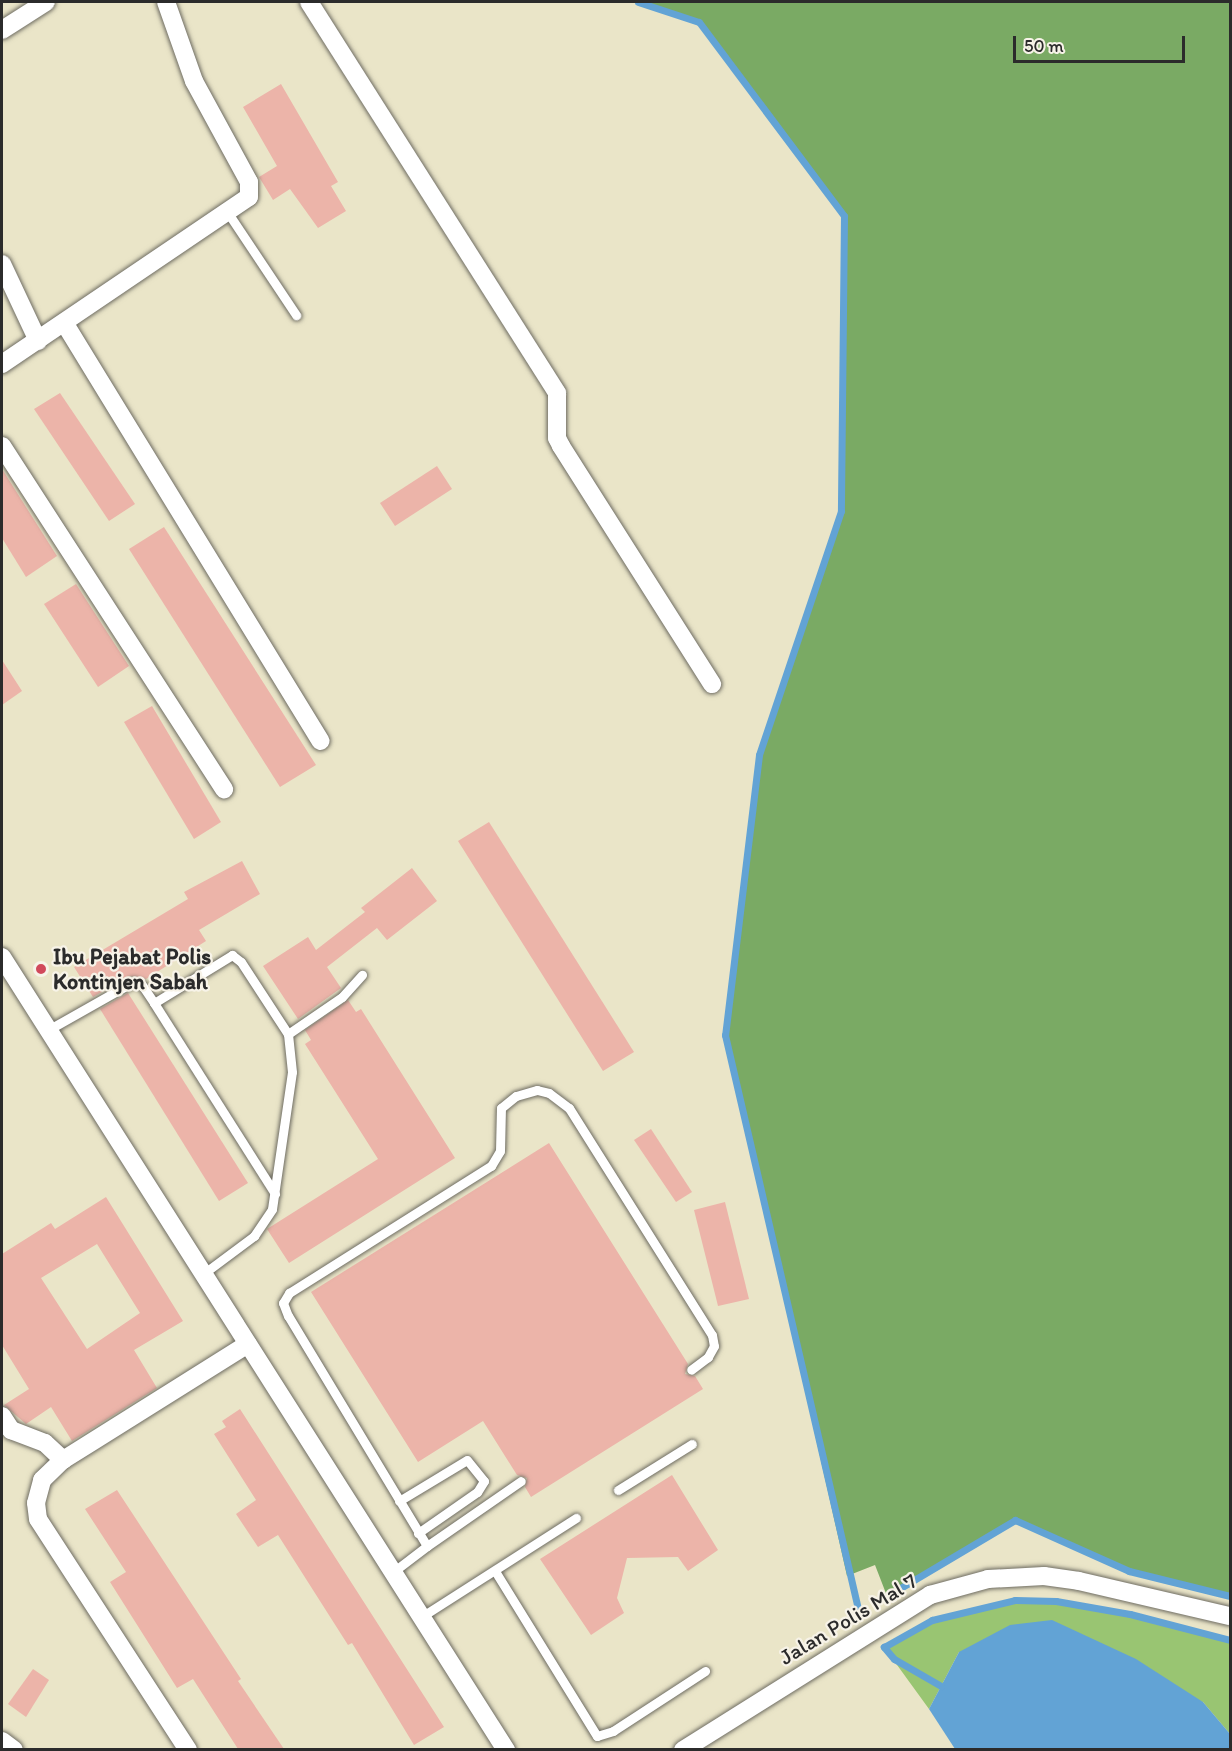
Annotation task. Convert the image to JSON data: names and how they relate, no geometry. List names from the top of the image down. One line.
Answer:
{"streets":{"street":["Jalan Polis Mal 7"]},"places":["Ibu Pejabat Polis Kontinjen Sabah"],"scale_bar":"50 m"}
